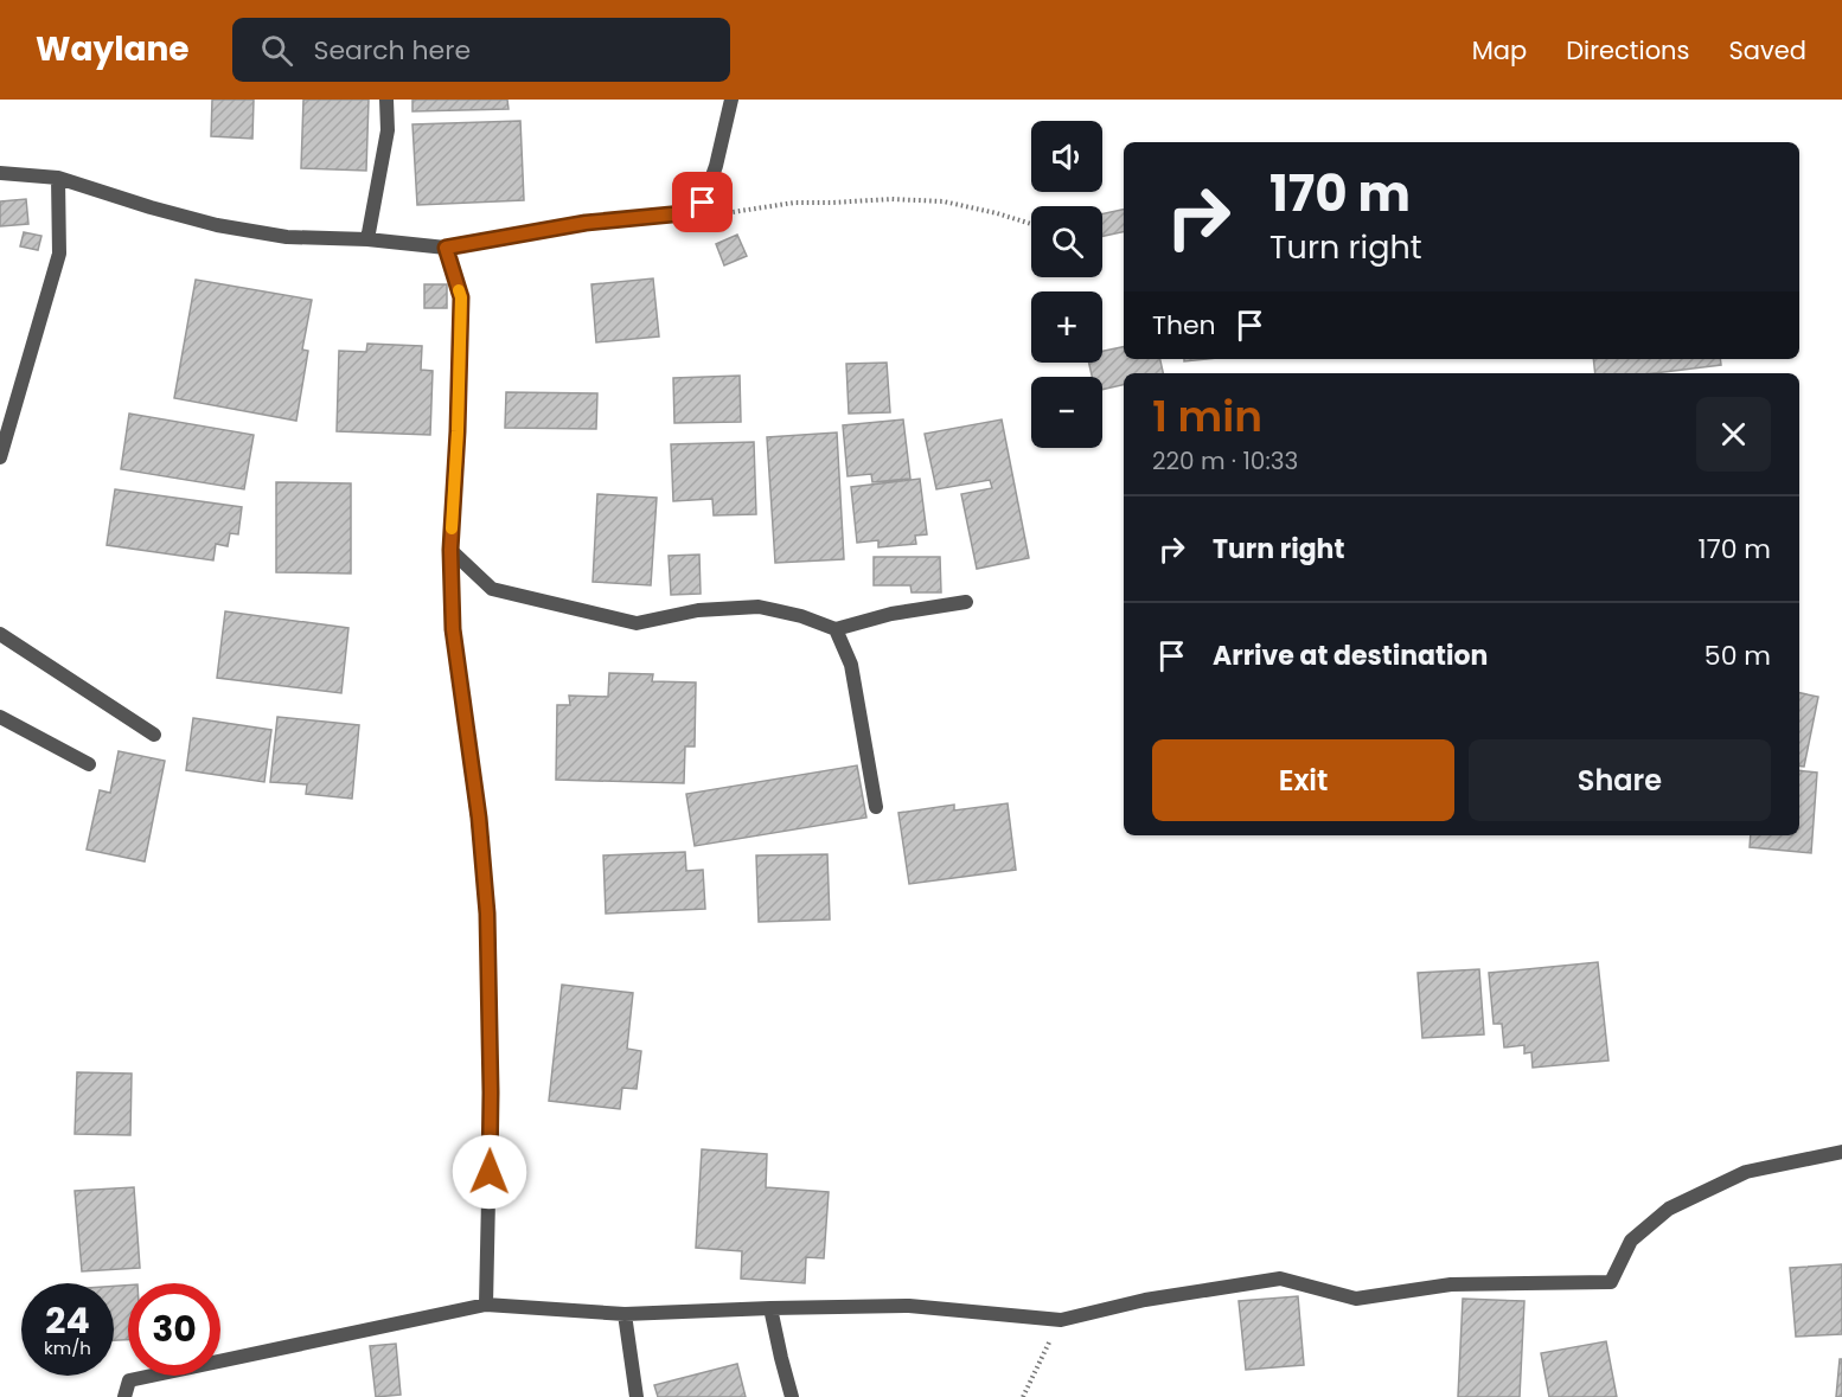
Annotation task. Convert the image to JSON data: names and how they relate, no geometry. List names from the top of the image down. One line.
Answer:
{"page":{"header":"Waylane","search":"Search here","nav":["Map","Directions","Saved"],"map_buttons":["+","−"],"turn":["170 m","Turn right"],"then":"Then","heading":["1 min","220 m · 10:33"],"list":[{"name":"Turn right","value":"170 m"},{"name":"Arrive at destination","value":"50 m"}],"buttons":["Exit","Share"],"speed":"24 km/h","limit":"30"}}
